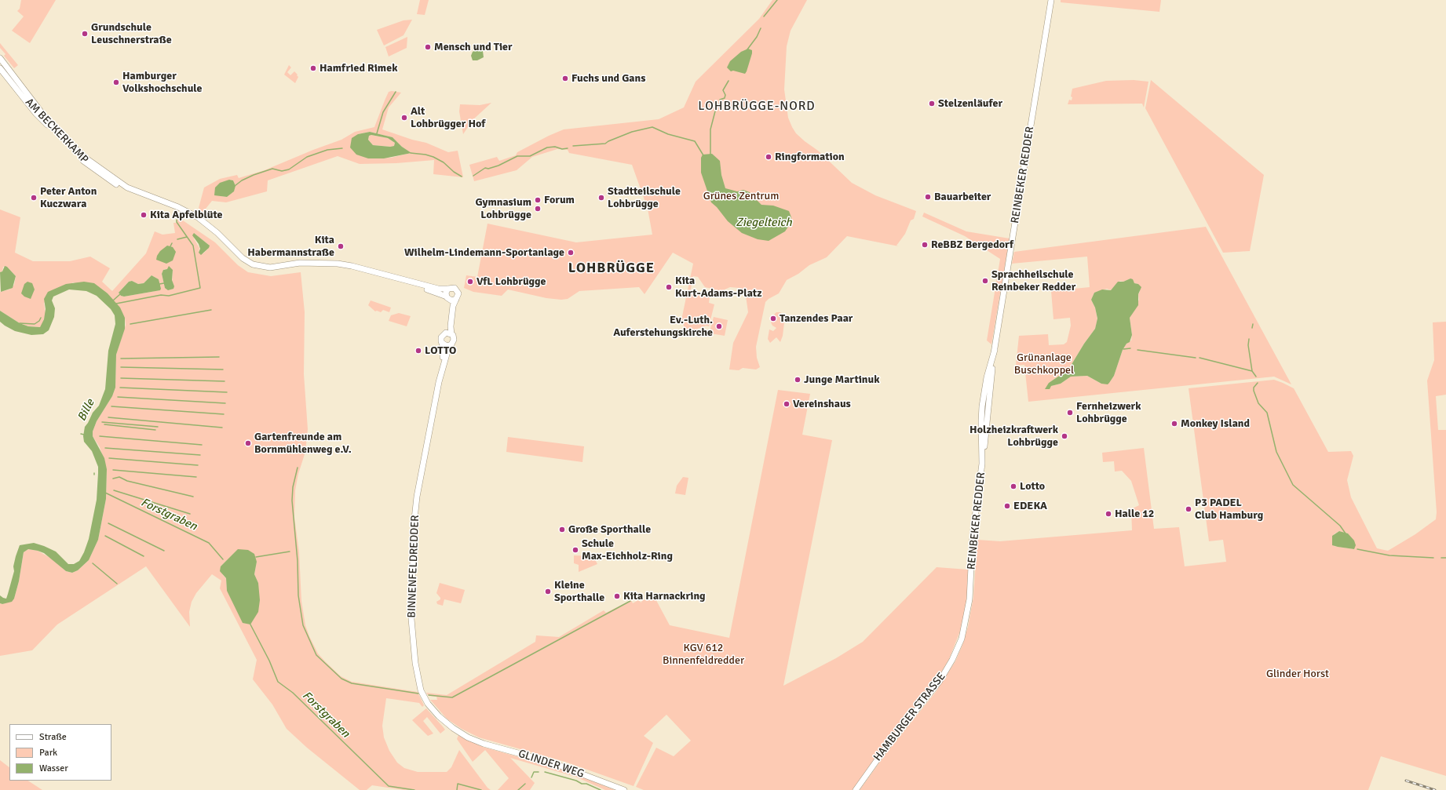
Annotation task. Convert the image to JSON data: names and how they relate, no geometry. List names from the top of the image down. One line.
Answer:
{"streets":{"main road":["AM BECKERKAMP","REINBEKER REDDER","BINNENFELDREDDER","HAMBURGER STRASSE","GLINDER WEG"]},"crossings":[["REINBEKER REDDER","HAMBURGER STRASSE"],["BINNENFELDREDDER","GLINDER WEG"]],"districts":["LOHBRÜGGE-NORD","LOHBRÜGGE"],"water":["Ziegelteich","Bille","Forstgraben"],"parks":["Grünes Zentrum","Grünanlage Buschkoppel","KGV 612 Binnenfeldredder","Glinder Horst"],"places":["Grundschule Leuschnerstraße","Mensch und Tier","Hamfried Rimek","Fuchs und Gans","Hamburger Volkshochschule","Stelzenläufer","Alt Lohbrügger Hof","Ringformation","Bauarbeiter","Peter Anton Kuczwara","Stadtteilschule Lohbrügge","Forum","Gymnasium Lohbrügge","Kita Apfelblüte","ReBBZ Bergedorf","Kita Habermannstraße","Wilhelm-Lindemann-Sportanlage","Sprachheilschule Reinbeker Redder","VfL Lohbrügge","Kita Kurt-Adams-Platz","Tanzendes Paar","Ev.-Luth. Auferstehungskirche","LOTTO","Junge Martinuk","Vereinshaus","Fernheizwerk Lohbrügge","Monkey Island","Holzheizkraftwerk Lohbrügge","Gartenfreunde am Bornmühlenweg e.V.","Lotto","EDEKA","P3 PADEL Club Hamburg","Halle 12","Große Sporthalle","Schule Max-Eichholz-Ring","Kleine Sporthalle","Kita Harnackring"],"legend":["Straße","Park","Wasser"]}
